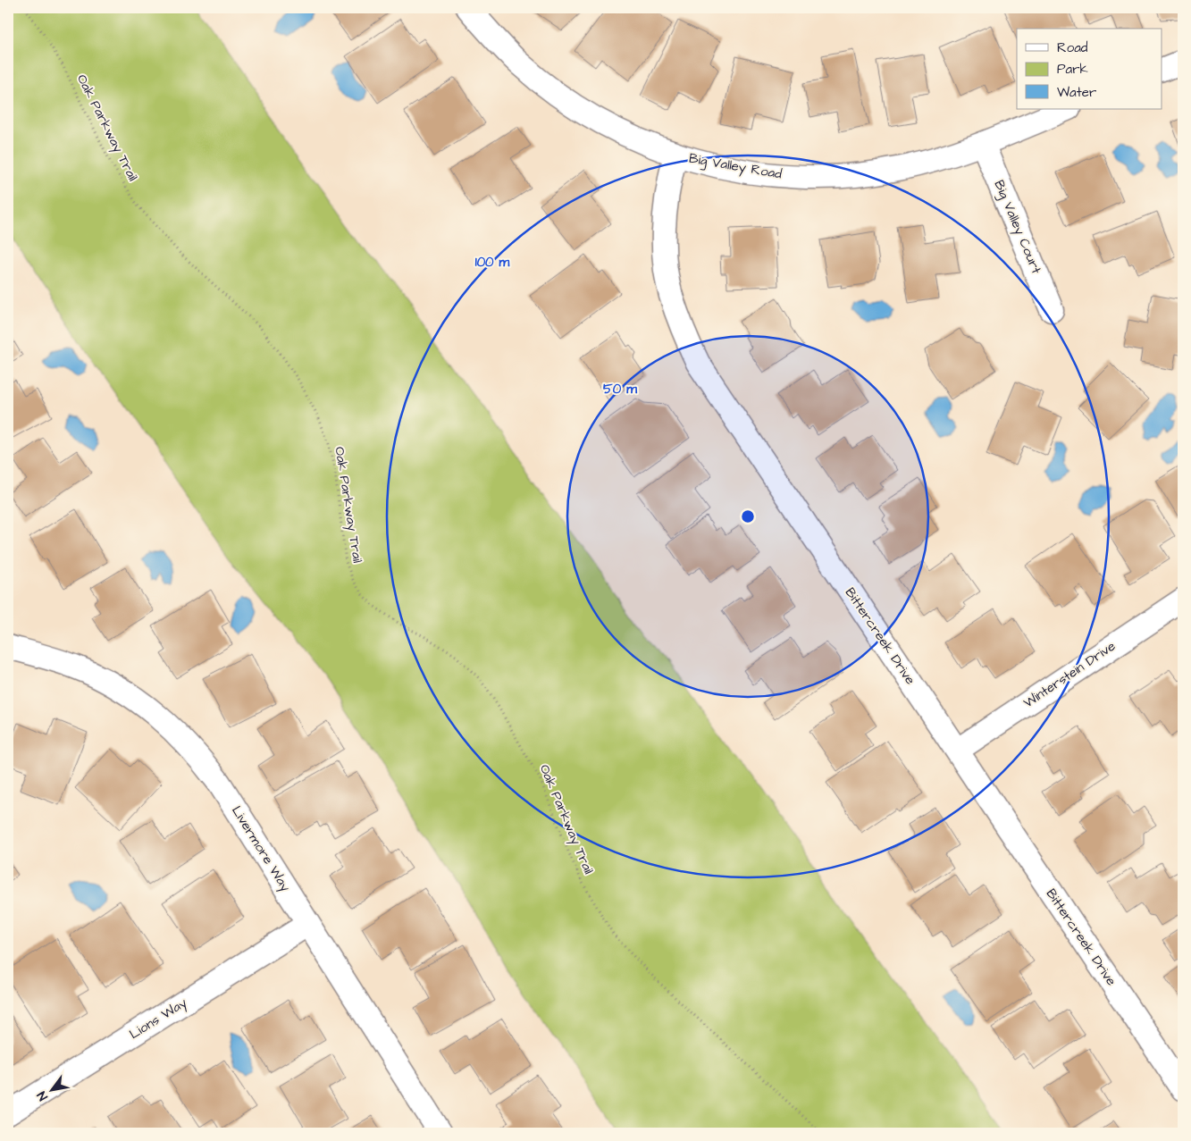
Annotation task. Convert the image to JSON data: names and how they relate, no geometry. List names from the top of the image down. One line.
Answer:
{"streets":{"street":["Big Valley Road","Big Valley Court","Bittercreek Drive","Winterstein Drive","Livermore Way","Lions Way"],"path":["Oak Parkway Trail"]},"crossings":[["Big Valley Road","Big Valley Court"],["Big Valley Road","Bittercreek Drive"],["Bittercreek Drive","Winterstein Drive"],["Livermore Way","Lions Way"]],"legend":["Road","Park","Water"],"north":"bottom left","rings":["100 m","50 m"]}
